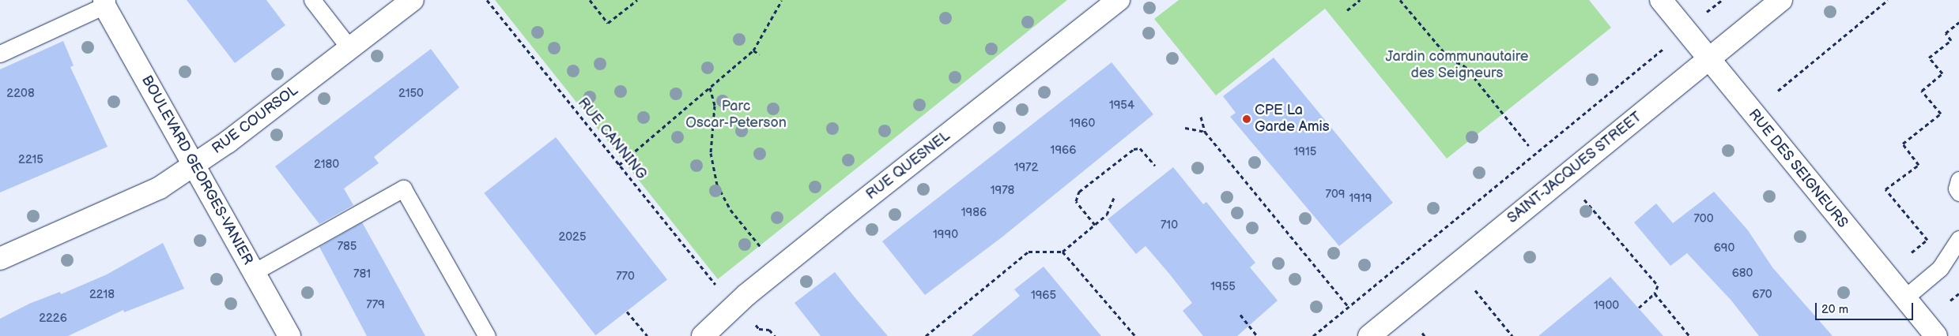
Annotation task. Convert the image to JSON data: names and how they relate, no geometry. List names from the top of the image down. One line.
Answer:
{"streets":{"street":["RUE COURSOL","RUE QUESNEL","SAINT-JACQUES STREET","RUE DES SEIGNEURS","BOULEVARD GEORGES-VANIER"],"path":["RUE CANNING"]},"crossings":[["RUE COURSOL","BOULEVARD GEORGES-VANIER"],["SAINT-JACQUES STREET","RUE DES SEIGNEURS"]],"parks":["Jardin communautaire des Seigneurs","Parc Oscar-Peterson"],"places":["CPE La Garde Amis"],"house_numbers":["2208","2150","1954","1960","1966","1915","2215","2180","1972","1978","709","1919","1986","700","710","1990","2025","785","690","680","781","770","1955","2218","670","1965","779","1900","2226"],"scale_bar":"20 m"}
